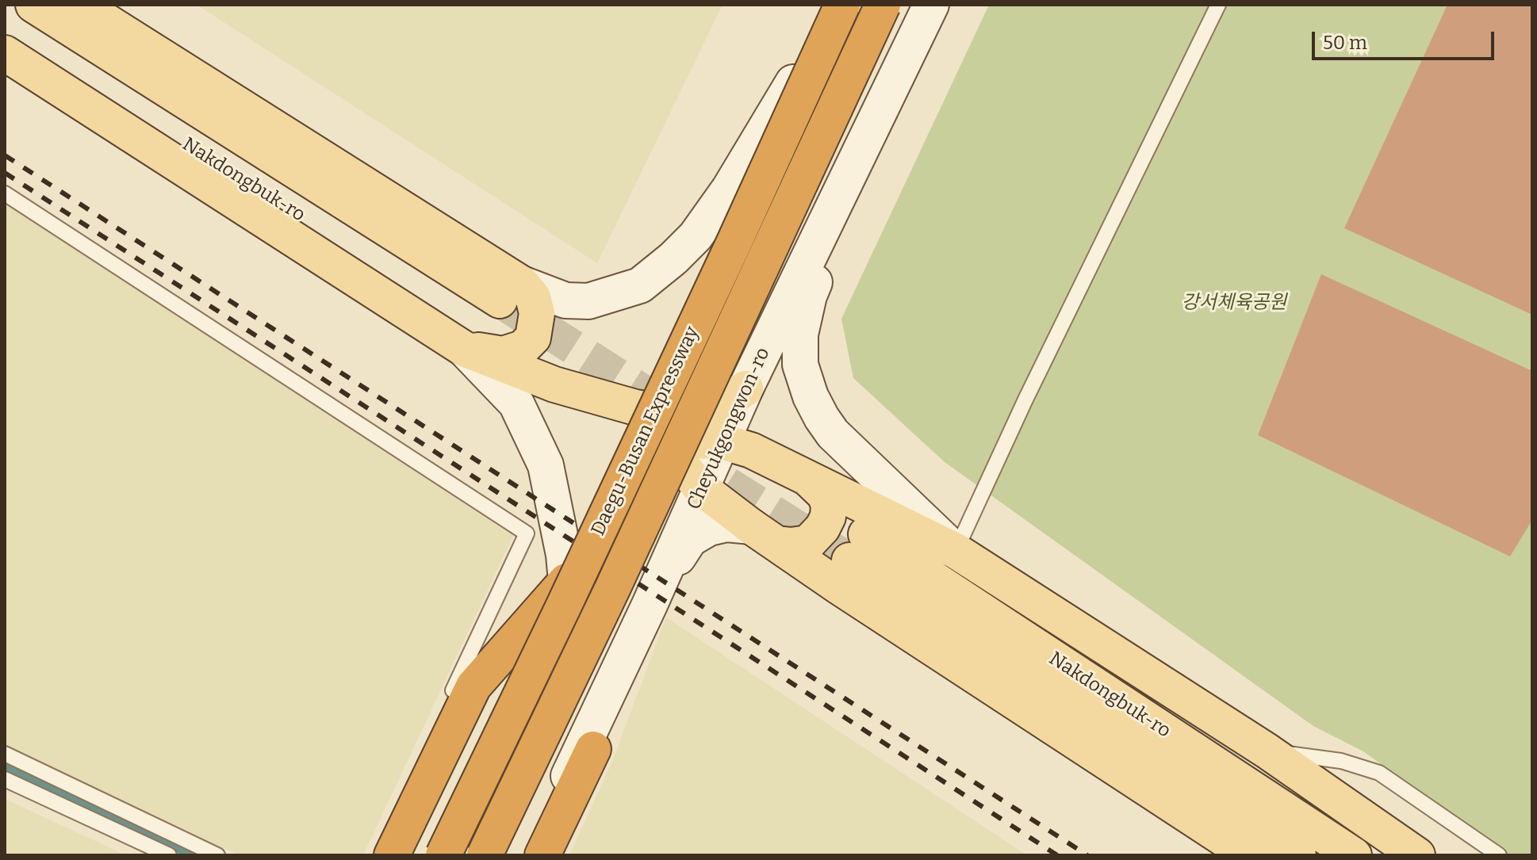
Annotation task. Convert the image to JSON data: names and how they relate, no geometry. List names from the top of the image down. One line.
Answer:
{"streets":{"highway":["Daegu-Busan Expressway"],"main road":["Nakdongbuk-ro","Cheyukgongwon-ro"]},"parks":["강서체육공원"],"scale_bar":"50 m"}
